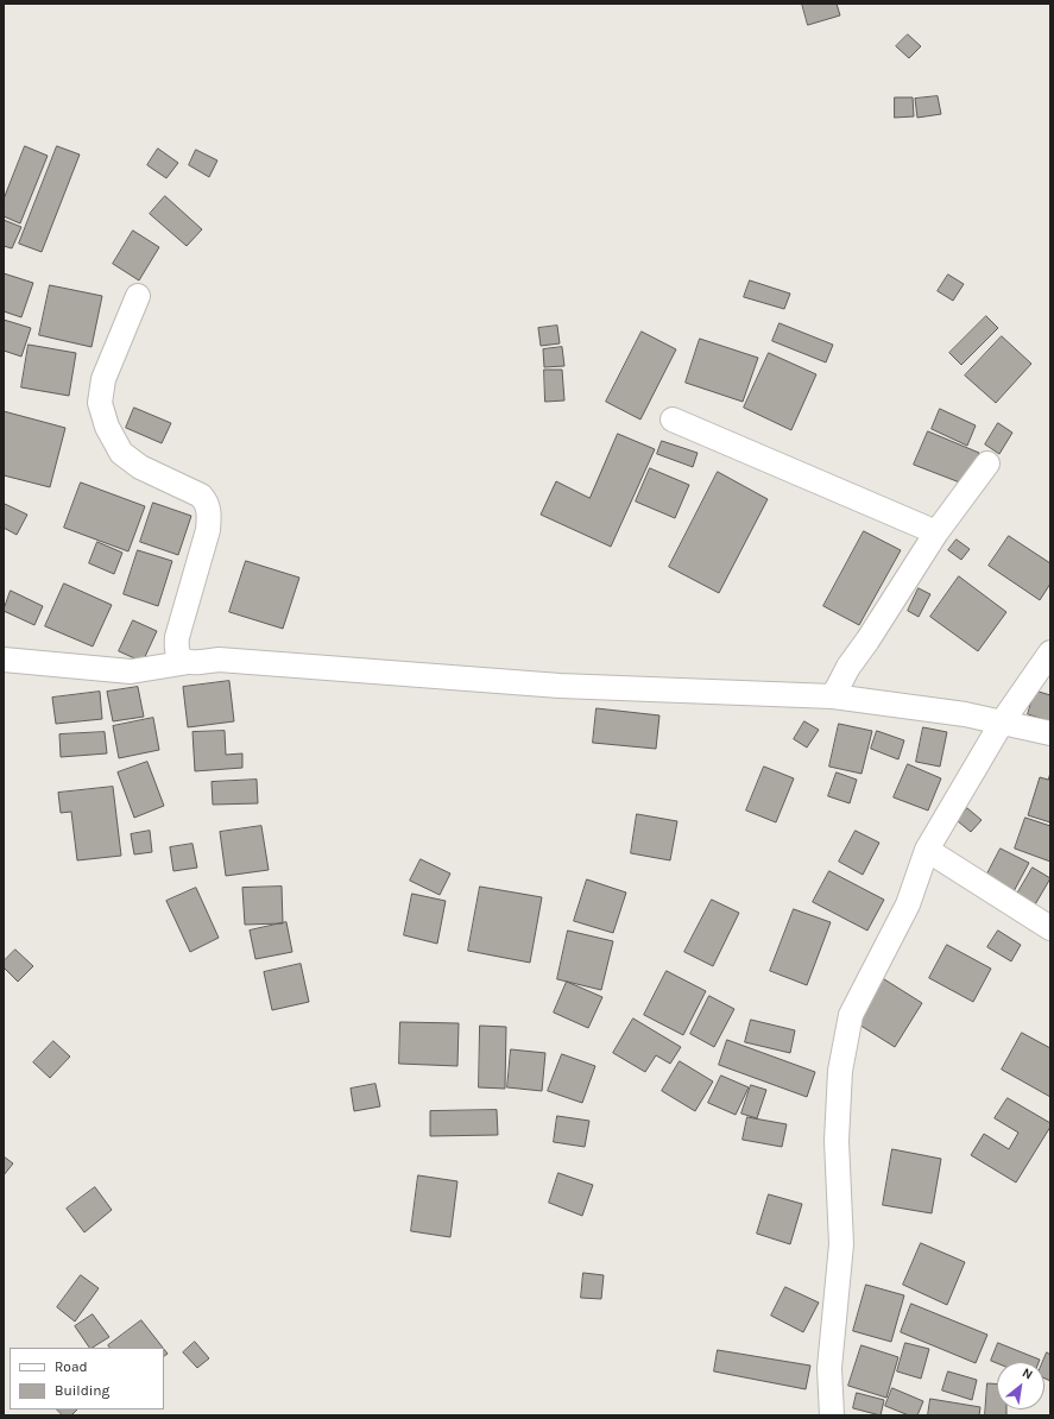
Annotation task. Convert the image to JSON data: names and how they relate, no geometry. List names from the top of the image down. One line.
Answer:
{"legend":["Road","Building"],"north":"top right"}
